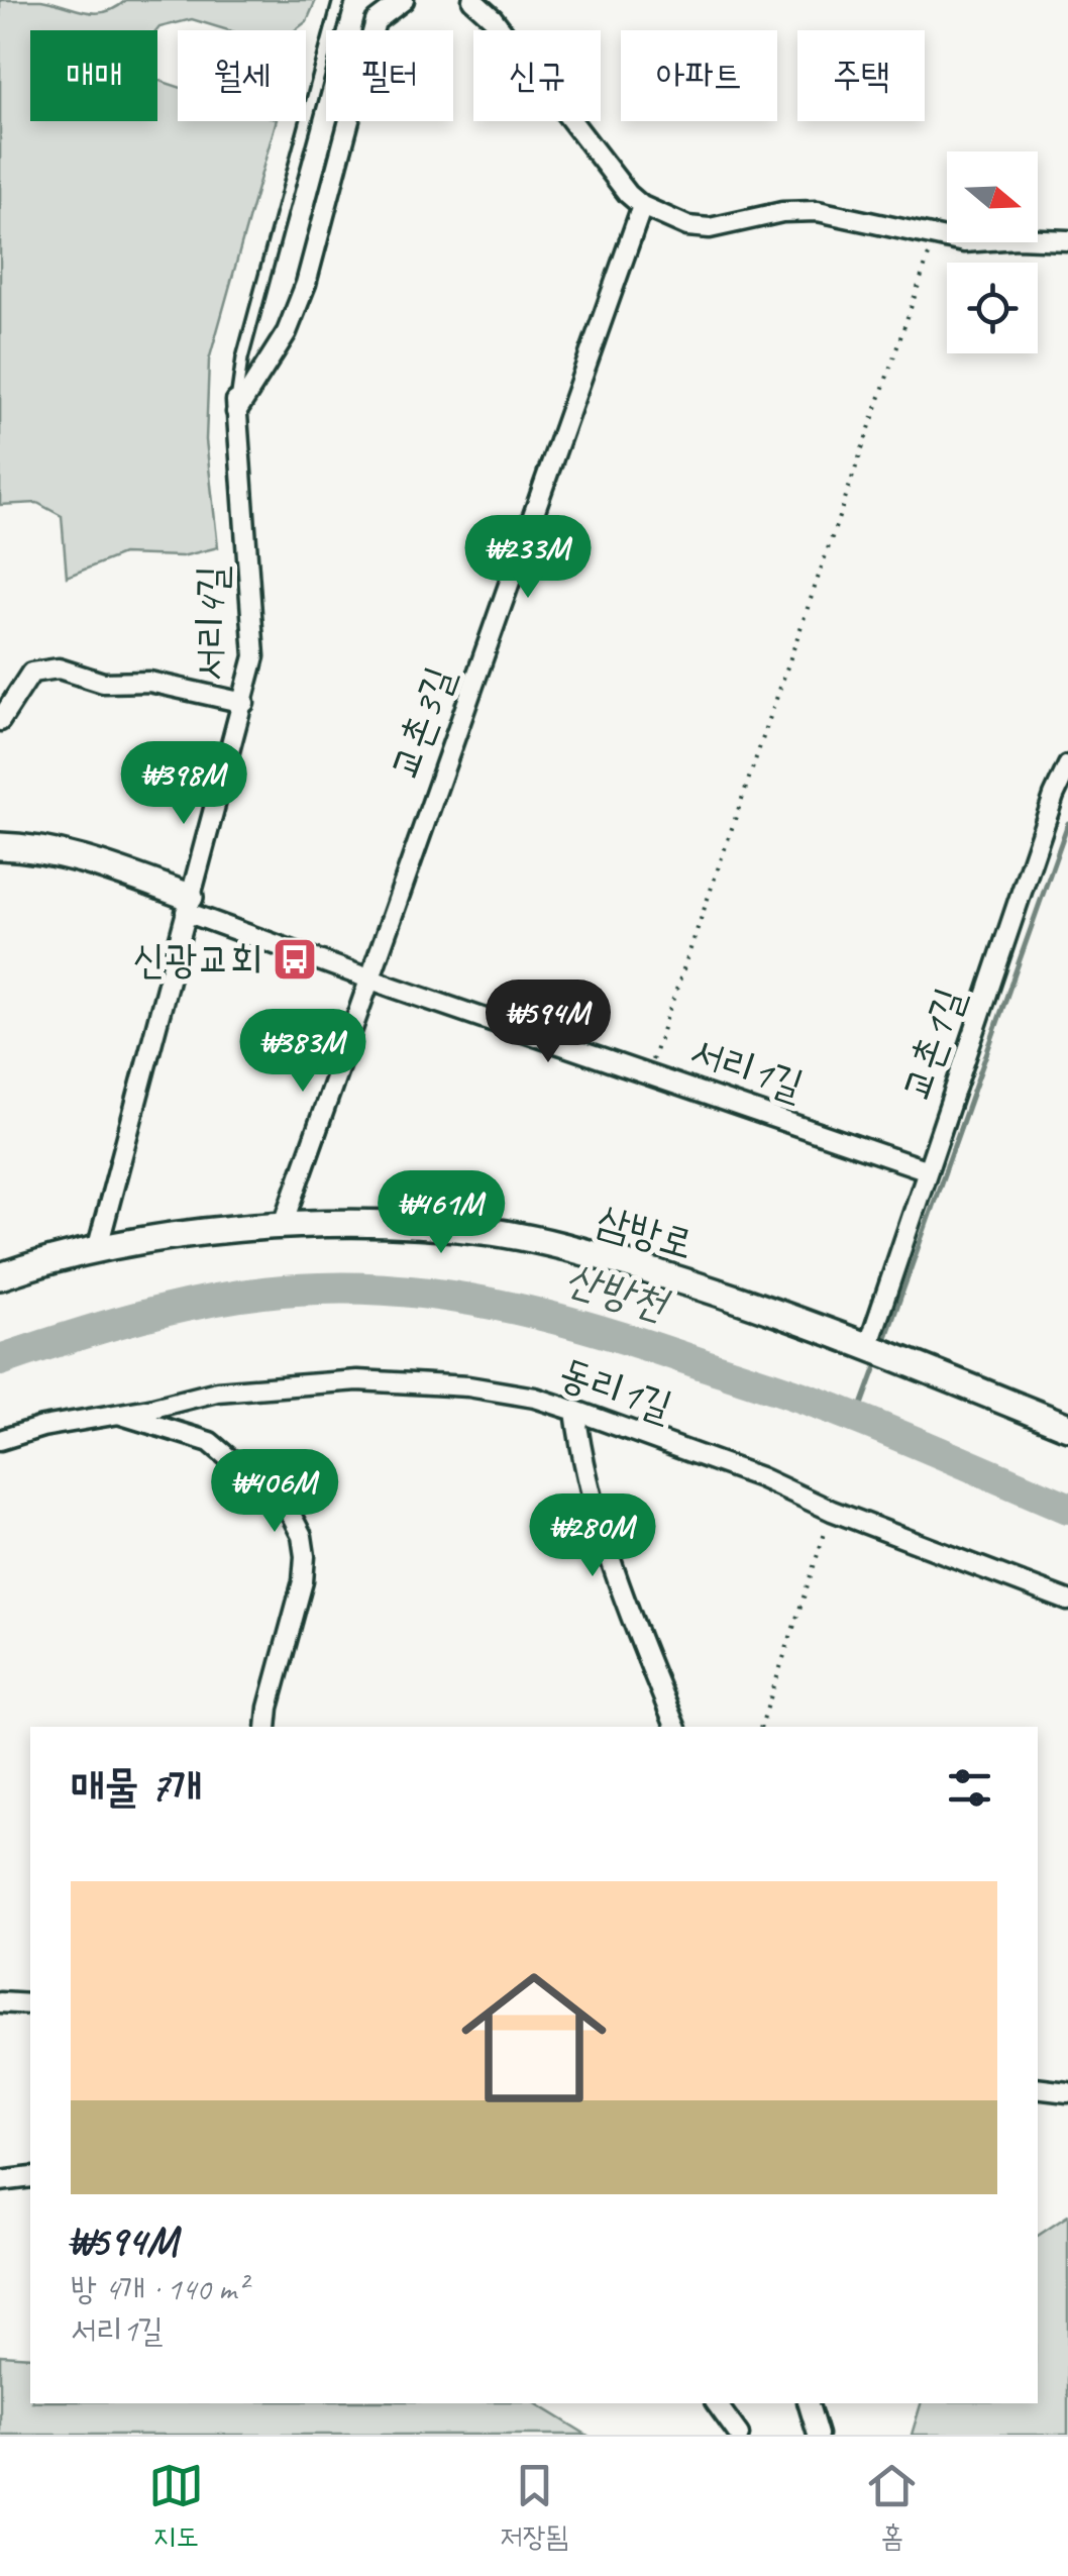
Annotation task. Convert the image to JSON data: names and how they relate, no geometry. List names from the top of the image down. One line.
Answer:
{"streets":{"street":["서리4길","교촌3길","교촌1길","서리1길","삼방로","동리1길"]},"crossings":[["서리4길","서리1길"],["서리4길","삼방로"],["교촌3길","서리1길"],["교촌1길","서리1길"],["교촌1길","삼방로"]],"water":["산방천"],"places":{"bus stop":["신광교회"]},"north":"right","page":{"chip":["매매","월세","필터","신규","아파트","주택"],"price":["₩233M","₩398M","₩594M","₩383M","₩461M","₩406M","₩280M"],"heading":"매물 7개","list":[{"name":"₩594M","note":"방 4개 · 140 m² · 서리1길"}],"tabs":["지도","저장됨","홈"]}}
